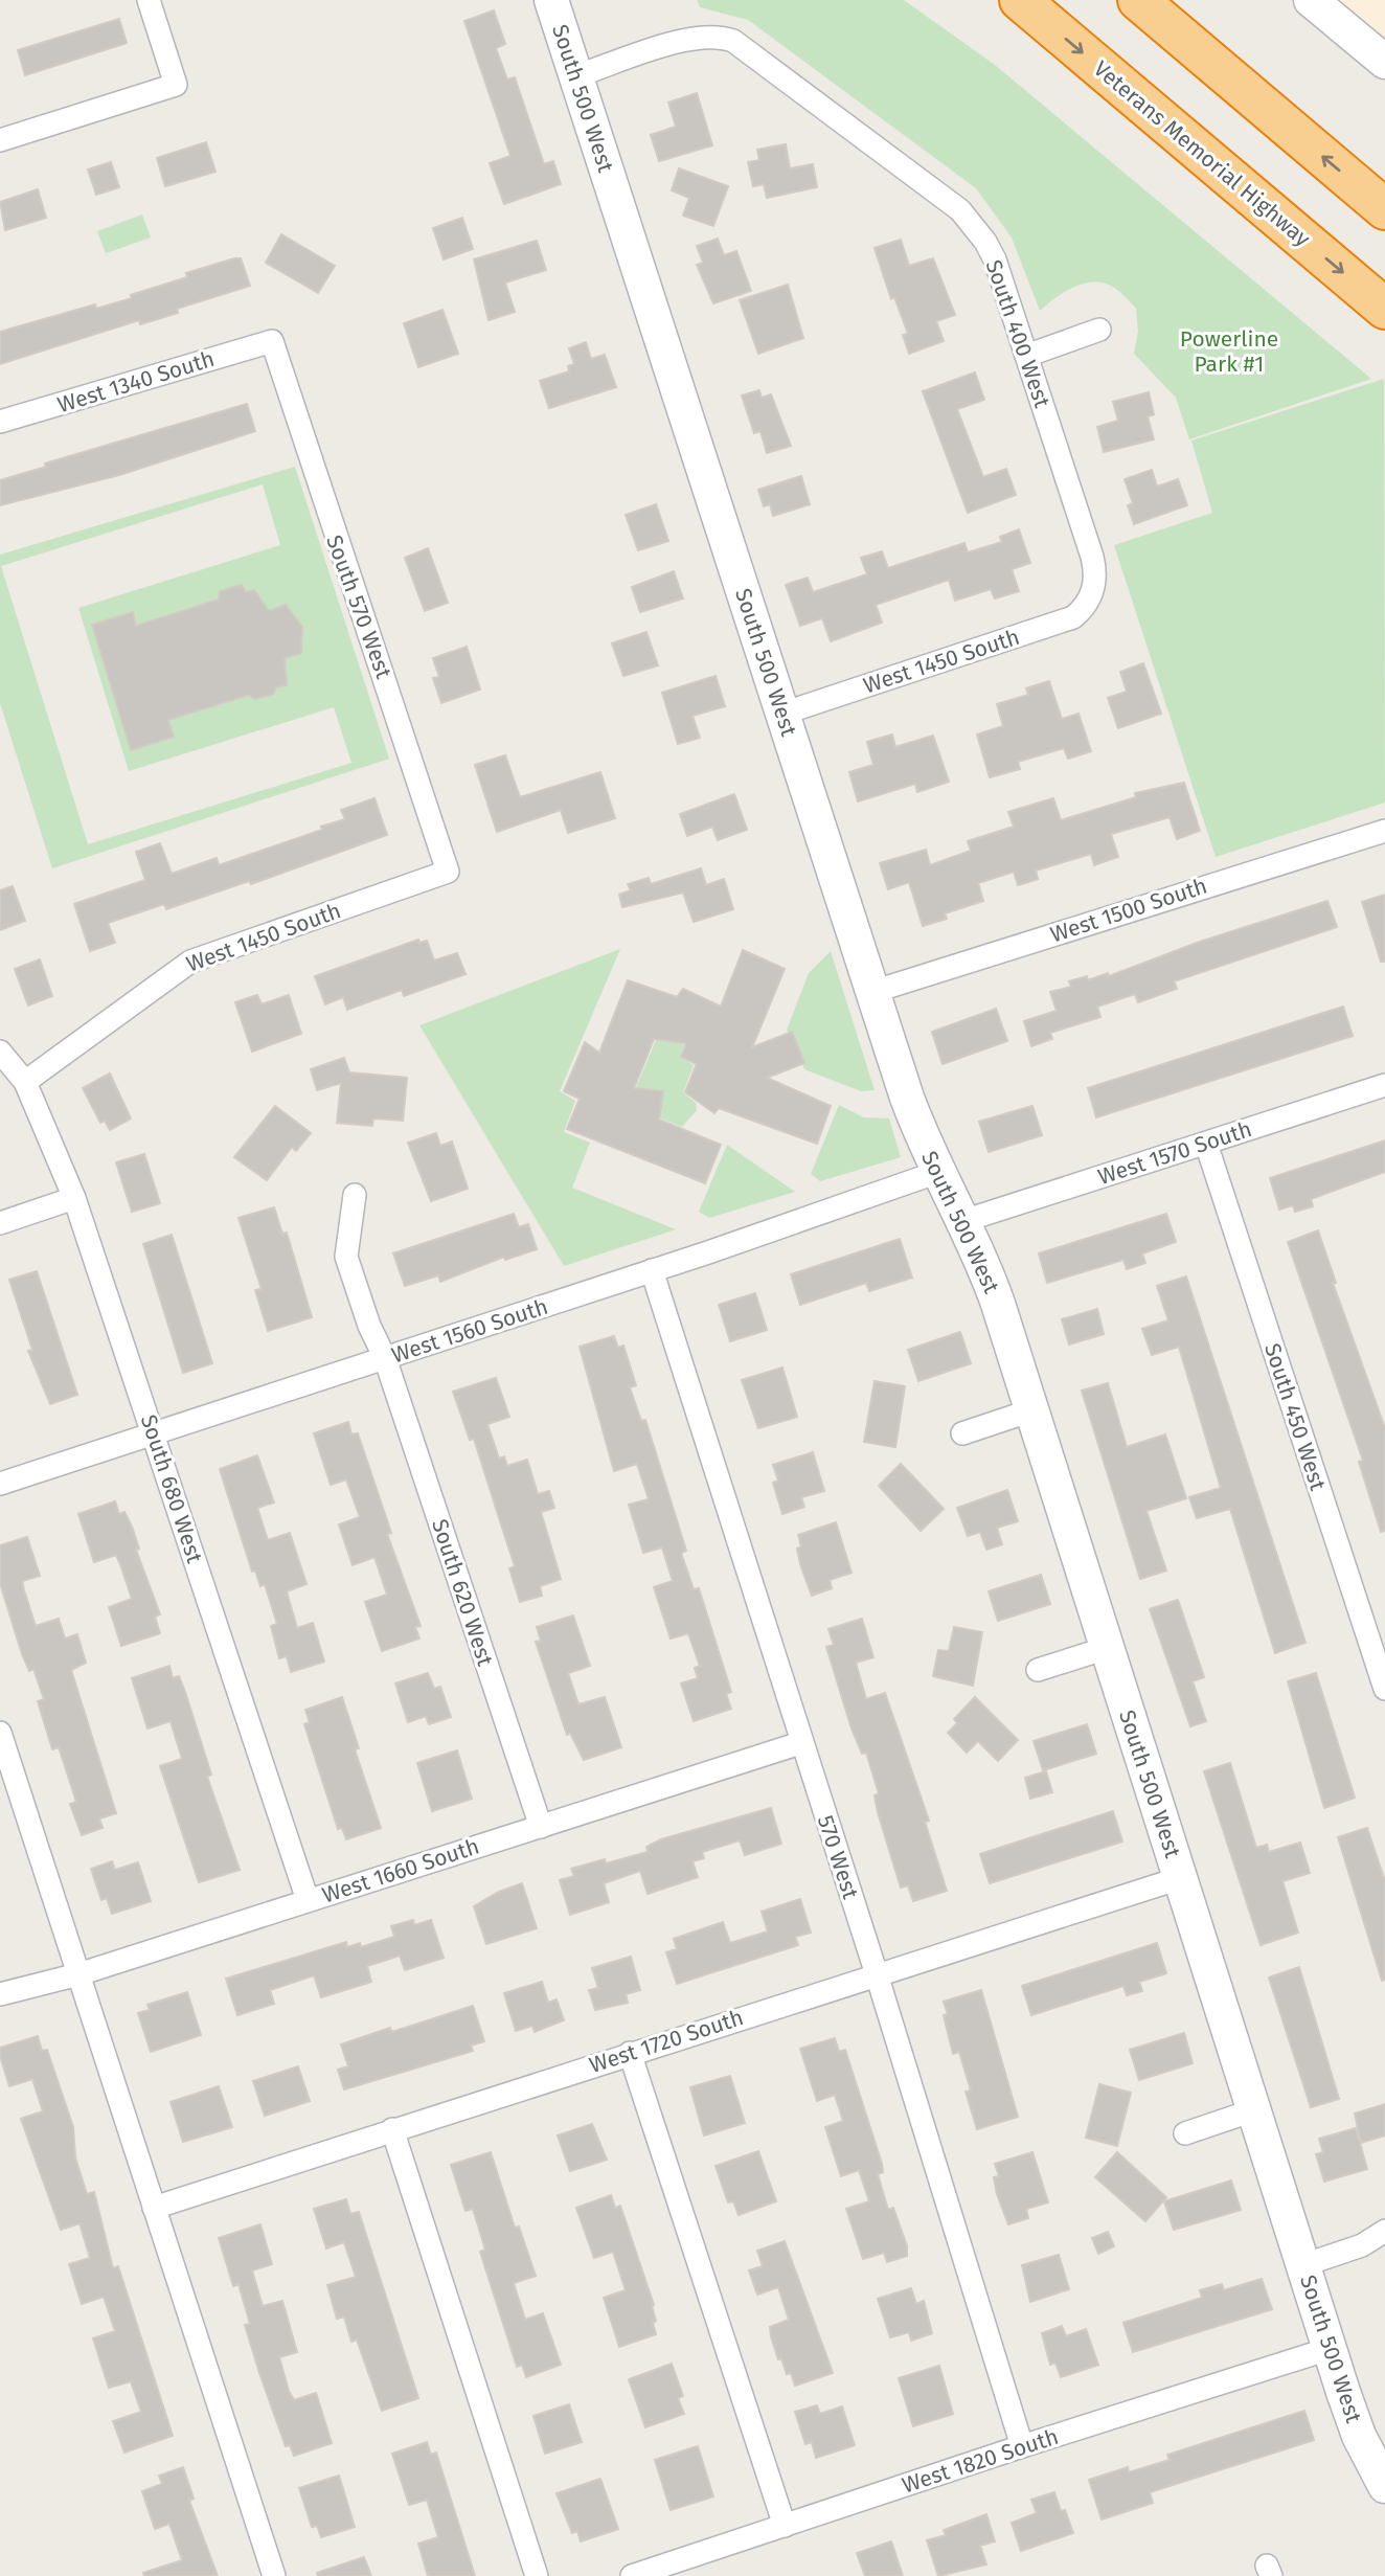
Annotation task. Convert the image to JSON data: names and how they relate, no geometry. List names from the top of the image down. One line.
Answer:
{"streets":{"highway":["Veterans Memorial Highway"],"main road":["South 500 West"],"street":["South 400 West","West 1340 South","South 570 West","West 1450 South","West 1500 South","West 1570 South","West 1560 South","South 450 West","South 680 West","South 620 West","570 West","West 1660 South","West 1720 South","West 1820 South"]},"crossings":[["South 500 West","South 400 West"],["South 500 West","West 1450 South"],["South 500 West","West 1500 South"],["South 500 West","West 1570 South"],["South 500 West","West 1560 South"],["South 500 West","West 1720 South"],["South 500 West","West 1820 South"],["South 400 West","West 1450 South"],["West 1340 South","South 570 West"],["South 570 West","West 1450 South"],["West 1450 South","South 680 West"],["West 1570 South","South 450 West"],["West 1560 South","South 680 West"],["West 1560 South","South 620 West"],["West 1560 South","570 West"],["South 680 West","West 1660 South"],["South 620 West","West 1660 South"],["570 West","West 1660 South"],["570 West","West 1720 South"],["570 West","West 1820 South"]],"parks":["Powerline Park #1"]}
